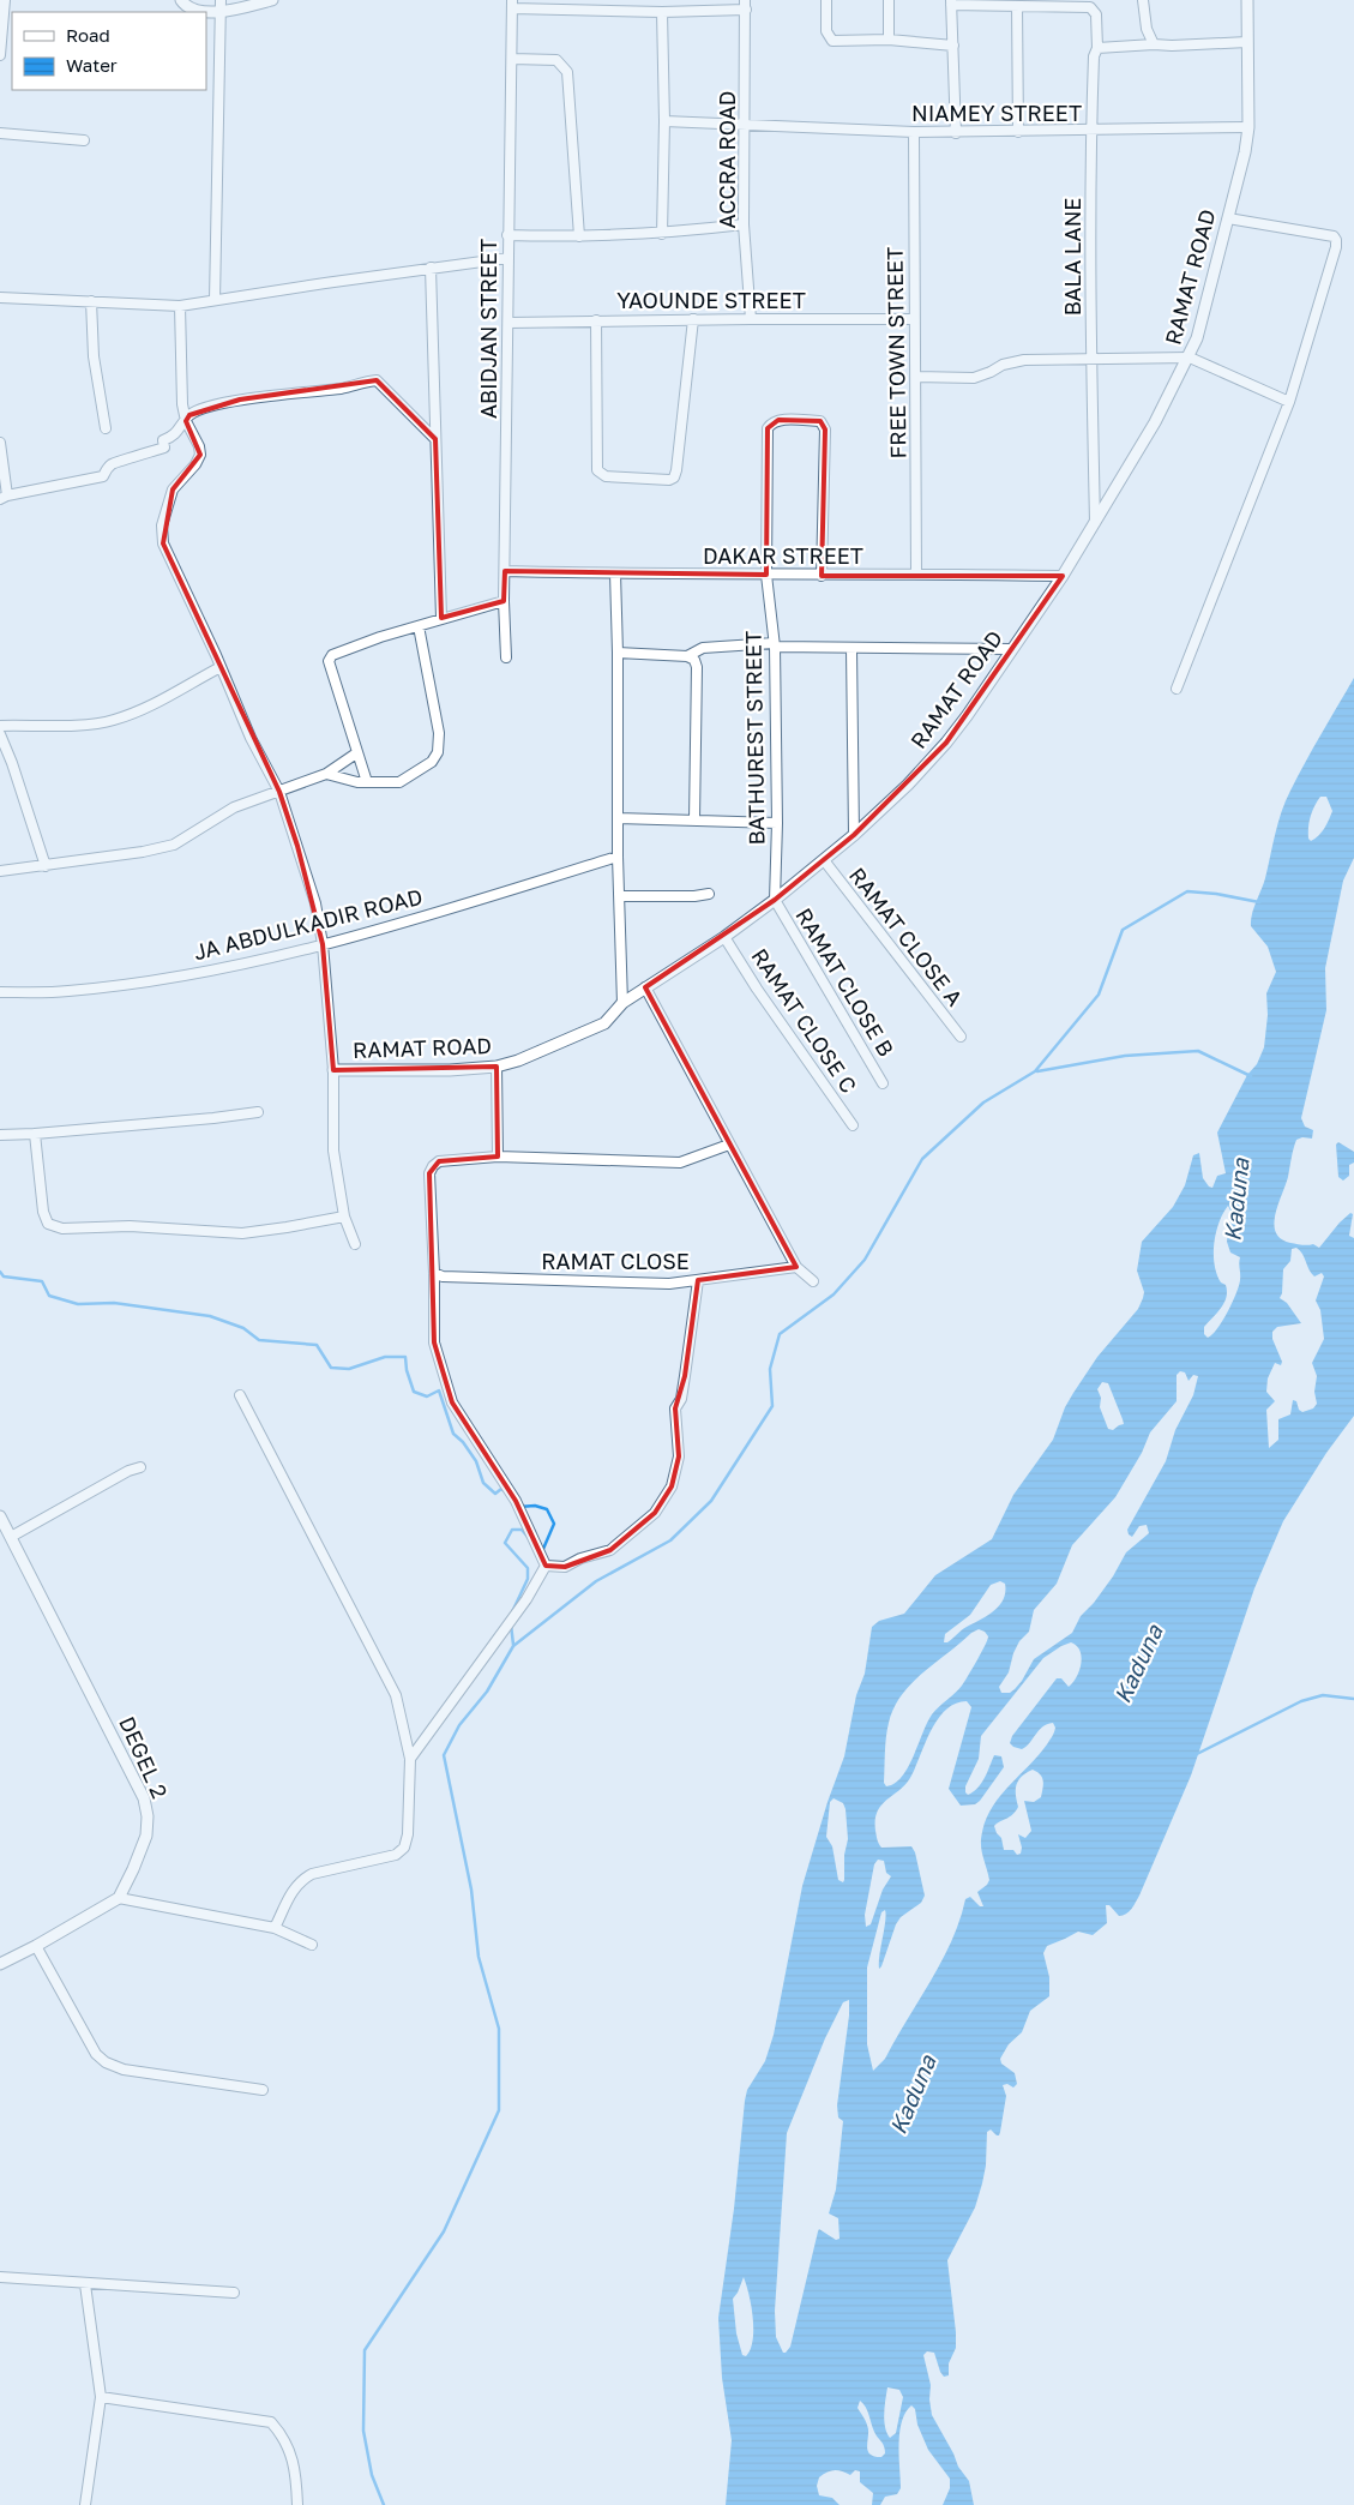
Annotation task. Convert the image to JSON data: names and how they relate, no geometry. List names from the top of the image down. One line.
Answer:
{"streets":{"street":["NIAMEY STREET","ACCRA ROAD","BALA LANE","RAMAT ROAD","YAOUNDE STREET","ABIDJAN STREET","FREE TOWN STREET","DAKAR STREET","BATHUREST STREET","JA ABDULKADIR ROAD","RAMAT CLOSE A","RAMAT CLOSE B","RAMAT CLOSE C","RAMAT CLOSE","DEGEL 2"]},"crossings":[["NIAMEY STREET","ACCRA ROAD"],["NIAMEY STREET","BALA LANE"],["NIAMEY STREET","RAMAT ROAD"],["NIAMEY STREET","FREE TOWN STREET"],["ACCRA ROAD","YAOUNDE STREET"],["BALA LANE","RAMAT ROAD"],["RAMAT ROAD","DAKAR STREET"],["RAMAT ROAD","BATHUREST STREET"],["RAMAT ROAD","RAMAT CLOSE A"],["RAMAT ROAD","RAMAT CLOSE B"],["RAMAT ROAD","RAMAT CLOSE C"],["YAOUNDE STREET","ABIDJAN STREET"],["YAOUNDE STREET","FREE TOWN STREET"],["ABIDJAN STREET","DAKAR STREET"],["FREE TOWN STREET","DAKAR STREET"],["DAKAR STREET","BATHUREST STREET"],["BATHUREST STREET","RAMAT CLOSE B"]],"water":["Kaduna"],"legend":["Road","Water"]}
